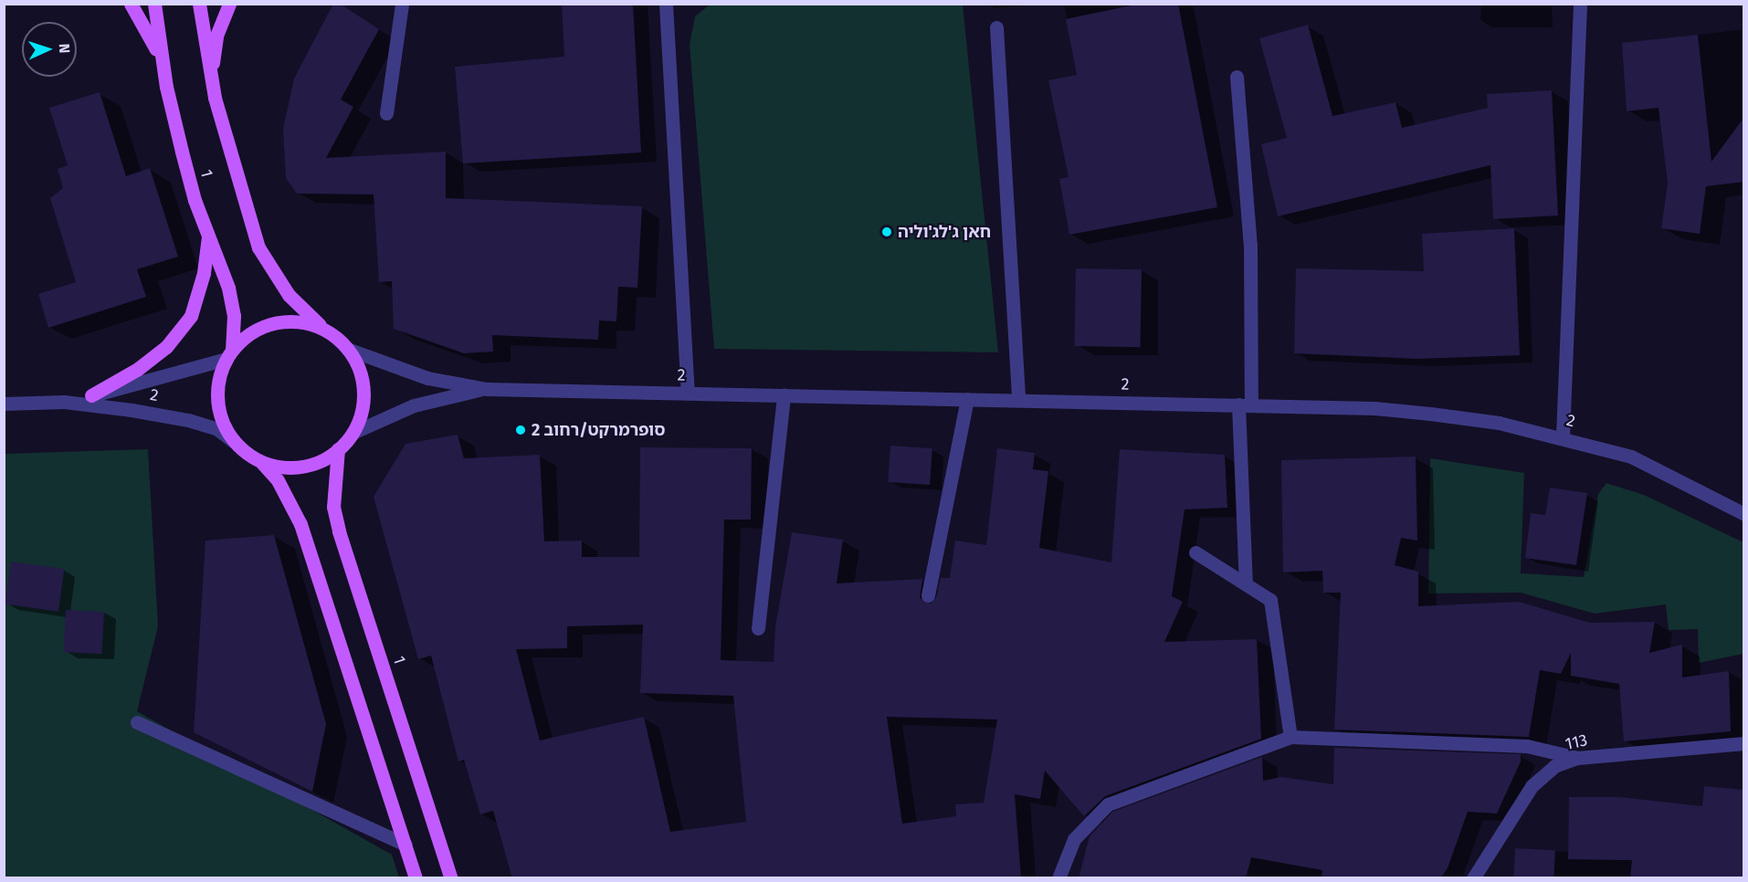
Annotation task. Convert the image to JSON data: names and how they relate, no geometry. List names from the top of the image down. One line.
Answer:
{"streets":{"main road":["1"],"street":["2","113"]},"crossings":[["1","2"]],"places":["חאן ג'לג'וליה","סופרמרקט/רחוב 2"],"north":"right"}
